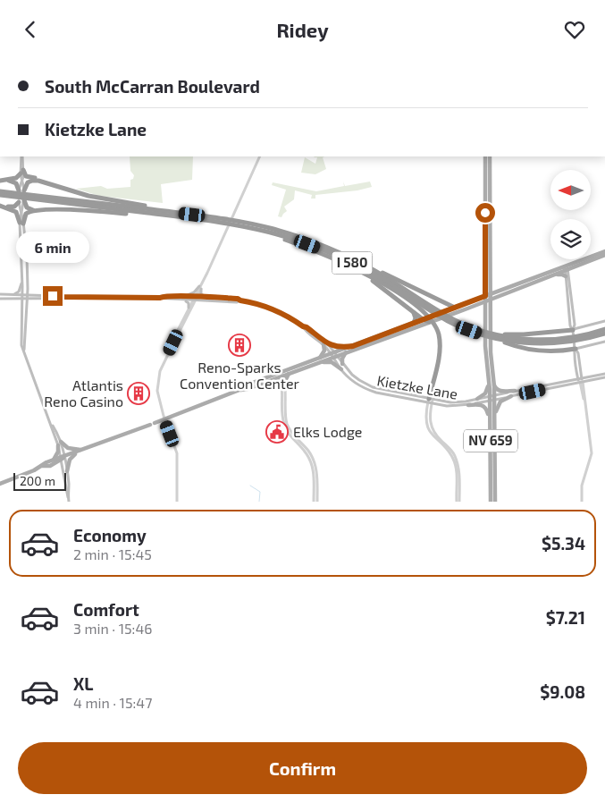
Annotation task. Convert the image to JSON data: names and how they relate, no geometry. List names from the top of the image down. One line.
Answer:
{"streets":{"highway":["I 580"],"main road":["Kietzke Lane","NV 659"]},"crossings":[["Kietzke Lane","NV 659"]],"places":{"building":["Reno-Sparks Convention Center","Atlantis Reno Casino"],"public building":["Elks Lodge"]},"scale_bar":"200 m","north":"left","page":{"header":"Ridey","banner":["South McCarran Boulevard","Kietzke Lane"],"bubble":"6 min","scale":"200 m","list":[{"name":"Economy","note":"2 min · 15:45","value":"$5.34"},{"name":"Comfort","note":"3 min · 15:46","value":"$7.21"},{"name":"XL","note":"4 min · 15:47","value":"$9.08"}],"buttons":"Confirm"}}
